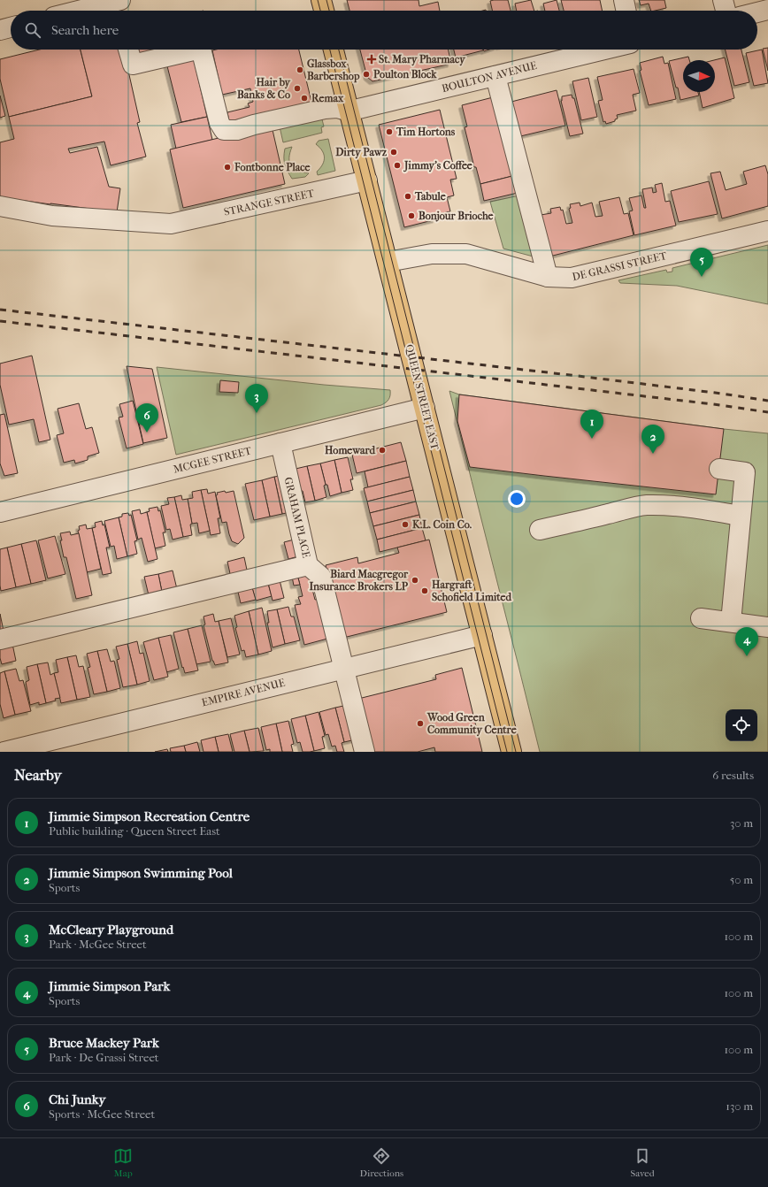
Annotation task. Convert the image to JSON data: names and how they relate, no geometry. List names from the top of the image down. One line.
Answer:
{"streets":{"main road":["QUEEN STREET EAST"],"street":["BOULTON AVENUE","STRANGE STREET","DE GRASSI STREET","MCGEE STREET","GRAHAM PLACE","EMPIRE AVENUE"]},"crossings":[["BOULTON AVENUE","QUEEN STREET EAST"],["STRANGE STREET","QUEEN STREET EAST"],["DE GRASSI STREET","QUEEN STREET EAST"],["QUEEN STREET EAST","MCGEE STREET"],["QUEEN STREET EAST","EMPIRE AVENUE"],["MCGEE STREET","GRAHAM PLACE"],["GRAHAM PLACE","EMPIRE AVENUE"]],"places":{"health":["St. Mary Pharmacy"],"other":["Glassbox Barbershop","Poulton Block","Hair by Banks & Co","Remax","Tim Hortons","Dirty Pawz","Jimmy's Coffee","Fontbonne Place","Tabule","Bonjour Brioche","Homeward","K.L. Coin Co.","Biard Macgregor Insurance Brokers LP","Hargraft Schofield Limited","Wood Green Community Centre"]},"north":"right","page":{"search":"Search here","pins":["5","3","6","1","2","4"],"heading":["Nearby","6 results"],"list":[{"mark":"1","name":"Jimmie Simpson Recreation Centre","note":"Public building · Queen Street East","value":"30 m"},{"mark":"2","name":"Jimmie Simpson Swimming Pool","note":"Sports","value":"50 m"},{"mark":"3","name":"McCleary Playground","note":"Park · McGee Street","value":"100 m"},{"mark":"4","name":"Jimmie Simpson Park","note":"Sports","value":"100 m"},{"mark":"5","name":"Bruce Mackey Park","note":"Park · De Grassi Street","value":"100 m"},{"mark":"6","name":"Chi Junky","note":"Sports · McGee Street","value":"130 m"}],"nav":["Map","Directions","Saved"]}}
